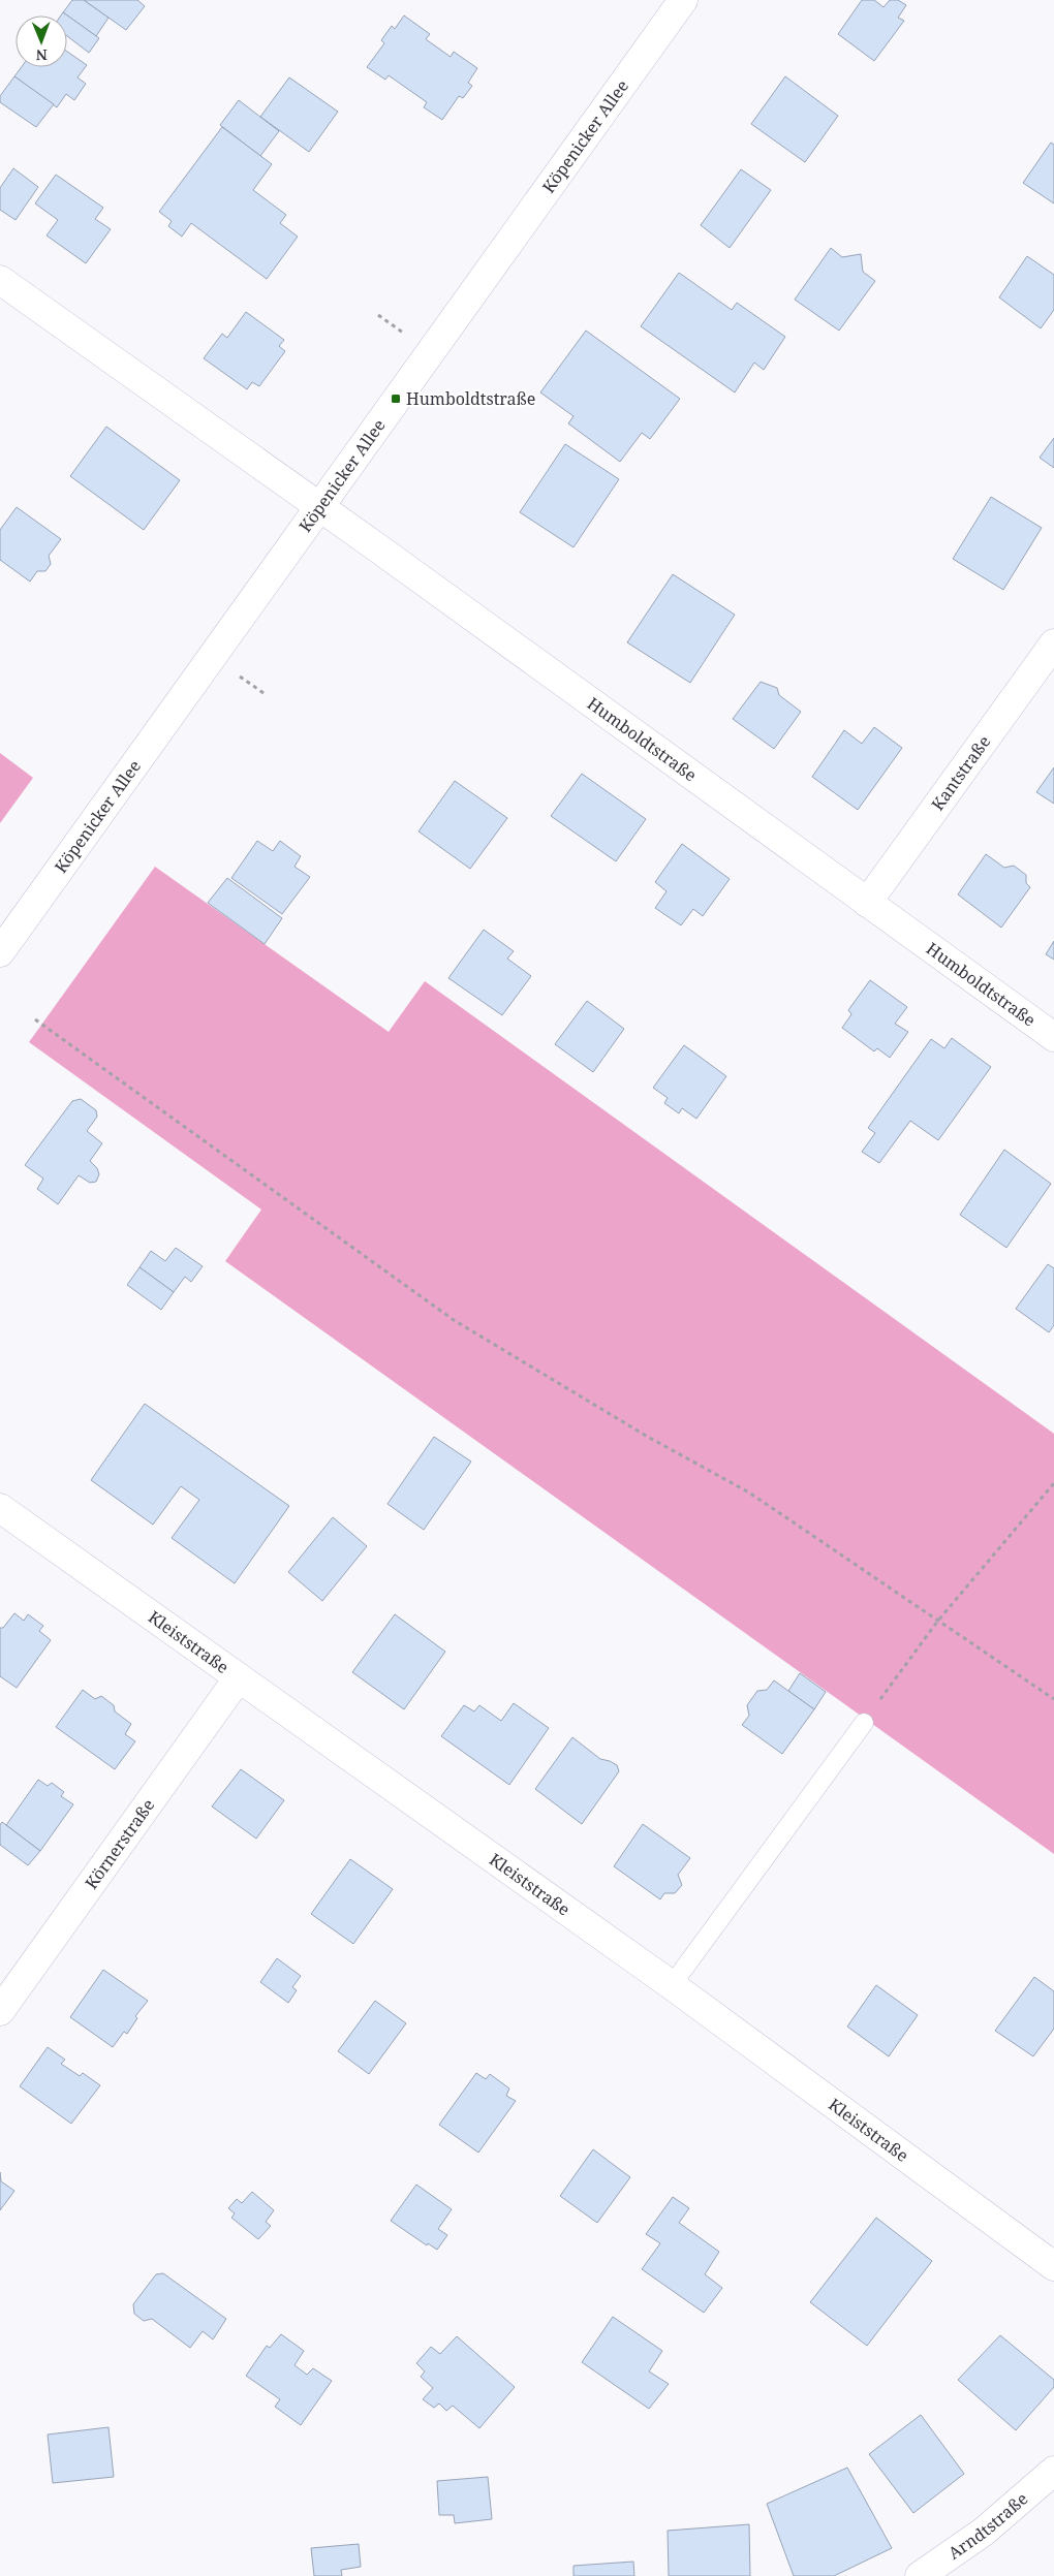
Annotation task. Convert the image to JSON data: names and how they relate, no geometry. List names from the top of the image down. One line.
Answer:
{"streets":{"street":["Köpenicker Allee","Humboldtstraße","Kantstraße","Kleiststraße","Körnerstraße","Arndtstraße"]},"crossings":[["Köpenicker Allee","Humboldtstraße"],["Humboldtstraße","Kantstraße"],["Kleiststraße","Körnerstraße"]],"places":{"transit":["Humboldtstraße"]},"north":"bottom"}
